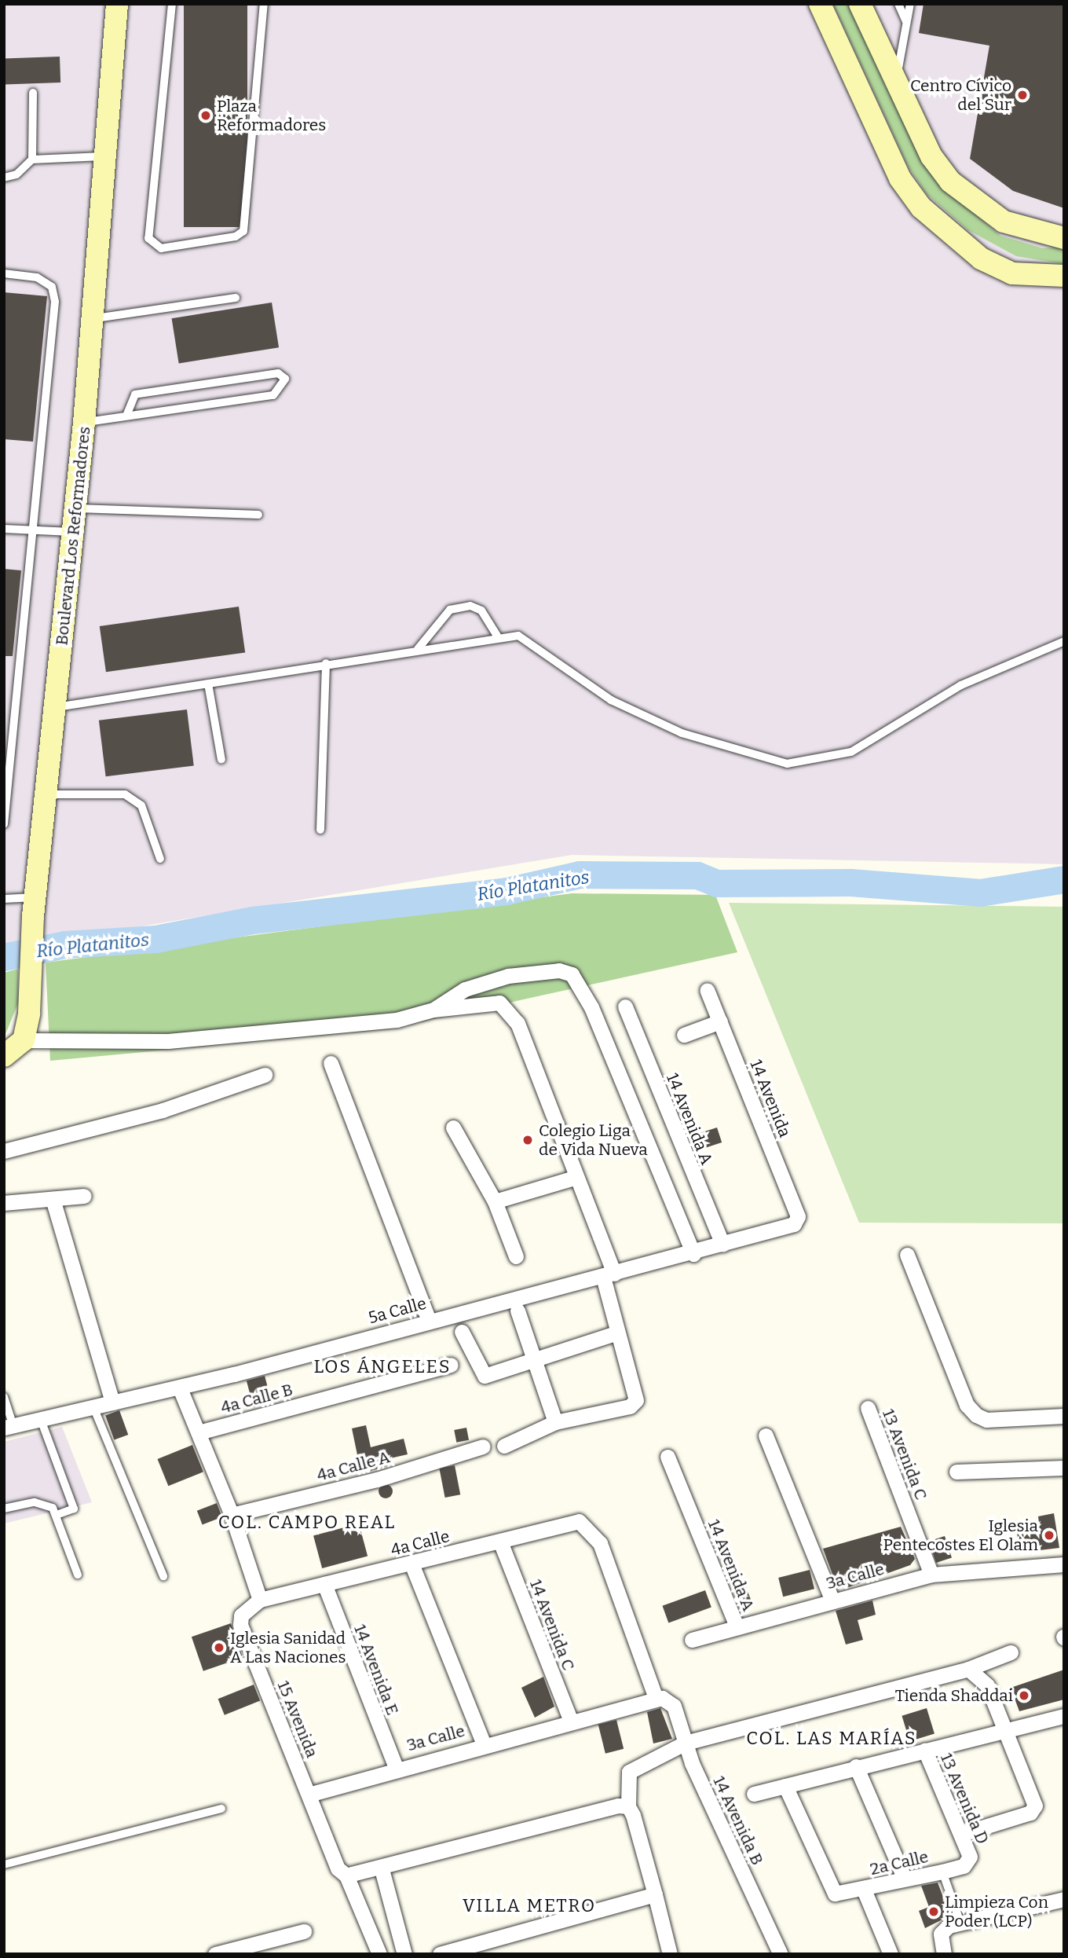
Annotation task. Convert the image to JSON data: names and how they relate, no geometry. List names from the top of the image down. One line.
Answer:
{"streets":{"main road":["Boulevard Los Reformadores"],"street":["14 Avenida","14 Avenida A","5a Calle","4a Calle B","13 Avenida C","4a Calle A","4a Calle","3a Calle","14 Avenida C","14 Avenida E","15 Avenida","13 Avenida D","14 Avenida B","2a Calle"]},"crossings":[["14 Avenida","5a Calle"],["14 Avenida A","5a Calle"],["14 Avenida A","3a Calle"],["13 Avenida C","3a Calle"],["4a Calle","14 Avenida C"],["4a Calle","14 Avenida E"],["4a Calle","15 Avenida"],["4a Calle","14 Avenida B"],["3a Calle","14 Avenida C"],["3a Calle","14 Avenida E"],["3a Calle","15 Avenida"],["3a Calle","14 Avenida B"],["13 Avenida D","2a Calle"]],"districts":["LOS ÁNGELES","COL. CAMPO REAL","COL. LAS MARÍAS","VILLA METRO"],"water":["Río Platanitos"],"places":["Centro Cívico del Sur","Plaza Reformadores","Colegio Liga de Vida Nueva","Iglesia Pentecostes El Olam","Iglesia Sanidad A Las Naciones","Tienda Shaddai","Limpieza Con Poder (LCP)"]}
